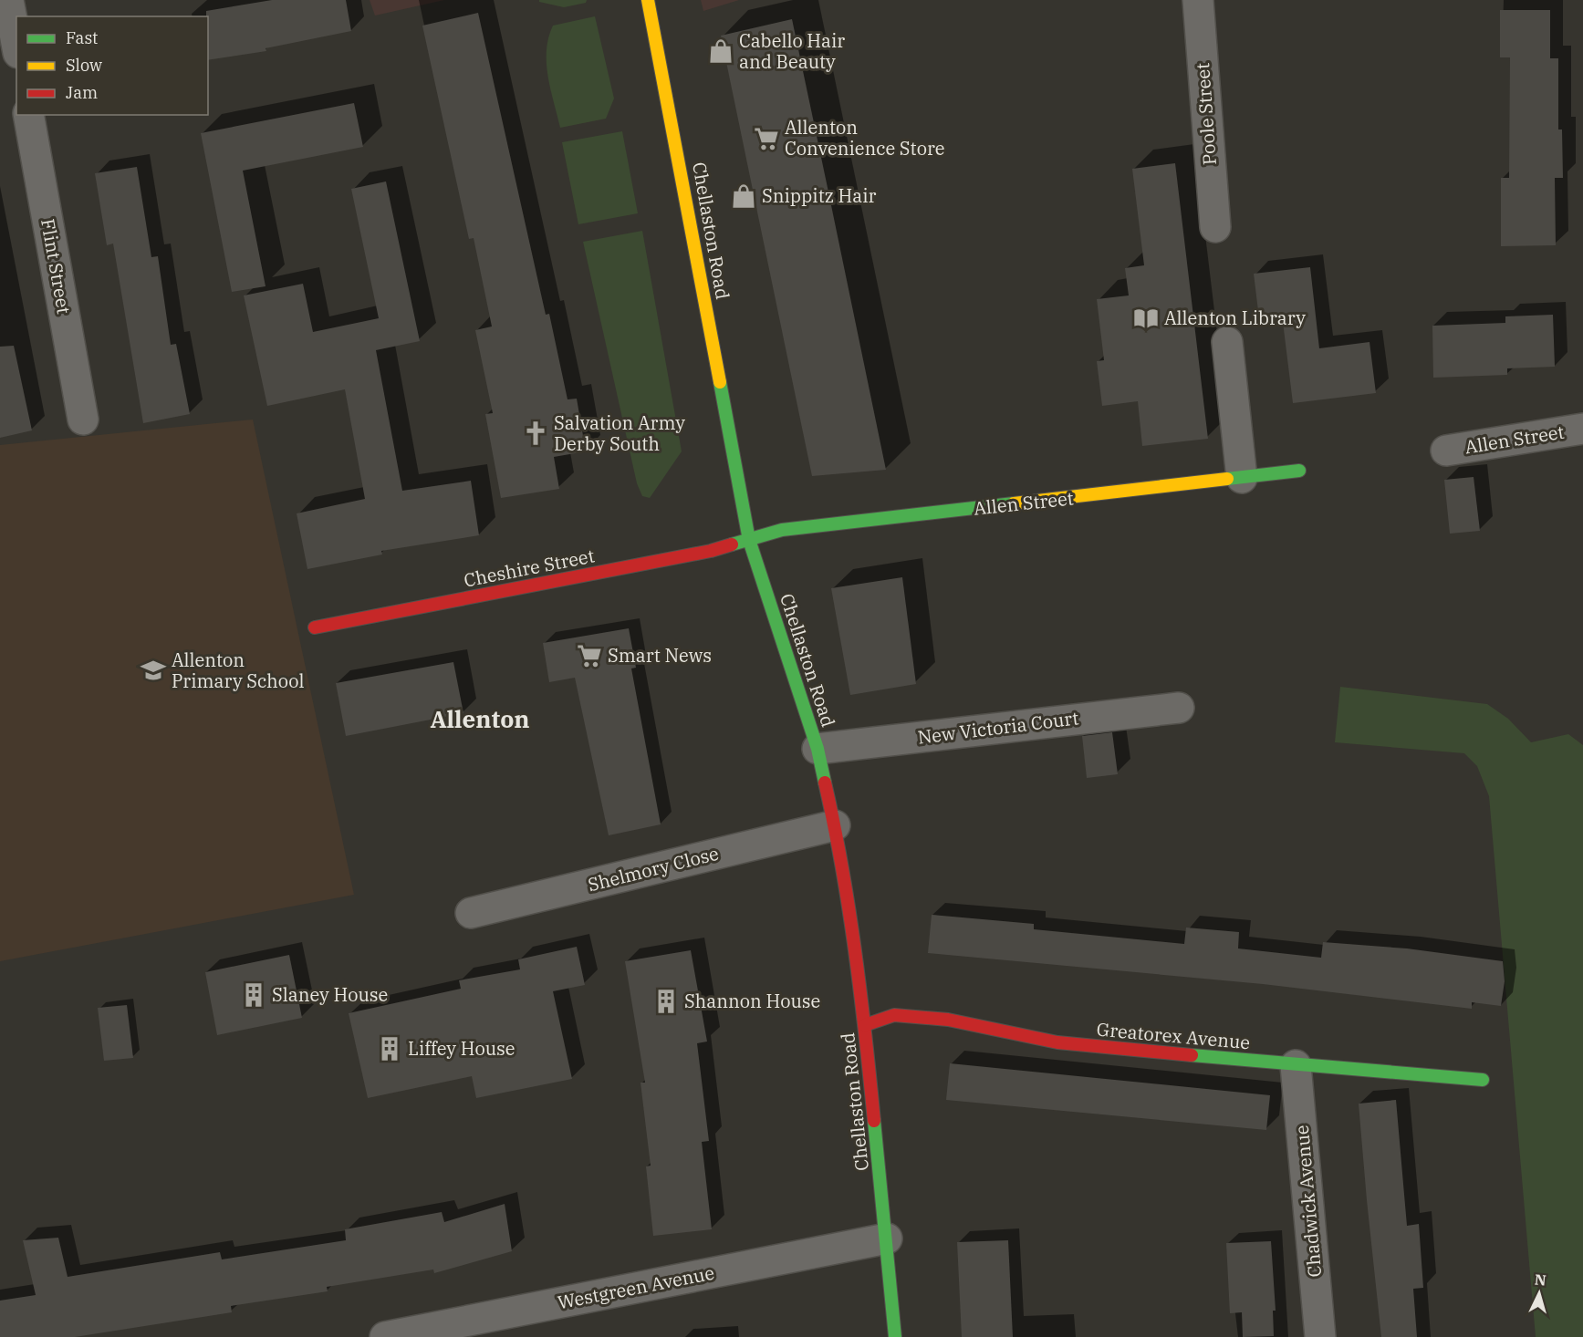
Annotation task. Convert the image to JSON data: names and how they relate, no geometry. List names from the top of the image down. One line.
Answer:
{"streets":{"street":["Poole Street","Chellaston Road","Flint Street","Allen Street","Cheshire Street","New Victoria Court","Shelmory Close","Greatorex Avenue","Chadwick Avenue","Westgreen Avenue"]},"crossings":[["Chellaston Road","Allen Street"],["Chellaston Road","Cheshire Street"],["Chellaston Road","New Victoria Court"],["Chellaston Road","Shelmory Close"],["Chellaston Road","Greatorex Avenue"],["Chellaston Road","Westgreen Avenue"],["Allen Street","Cheshire Street"],["Greatorex Avenue","Chadwick Avenue"]],"districts":["Allenton"],"places":{"shop":["Cabello Hair and Beauty","Snippitz Hair"],"supermarket":["Allenton Convenience Store","Smart News"],"library":["Allenton Library"],"church":["Salvation Army Derby South"],"school or university":["Allenton Primary School"],"building":["Slaney House","Shannon House","Liffey House"]},"legend":["Fast","Slow","Jam"],"north":"top"}
